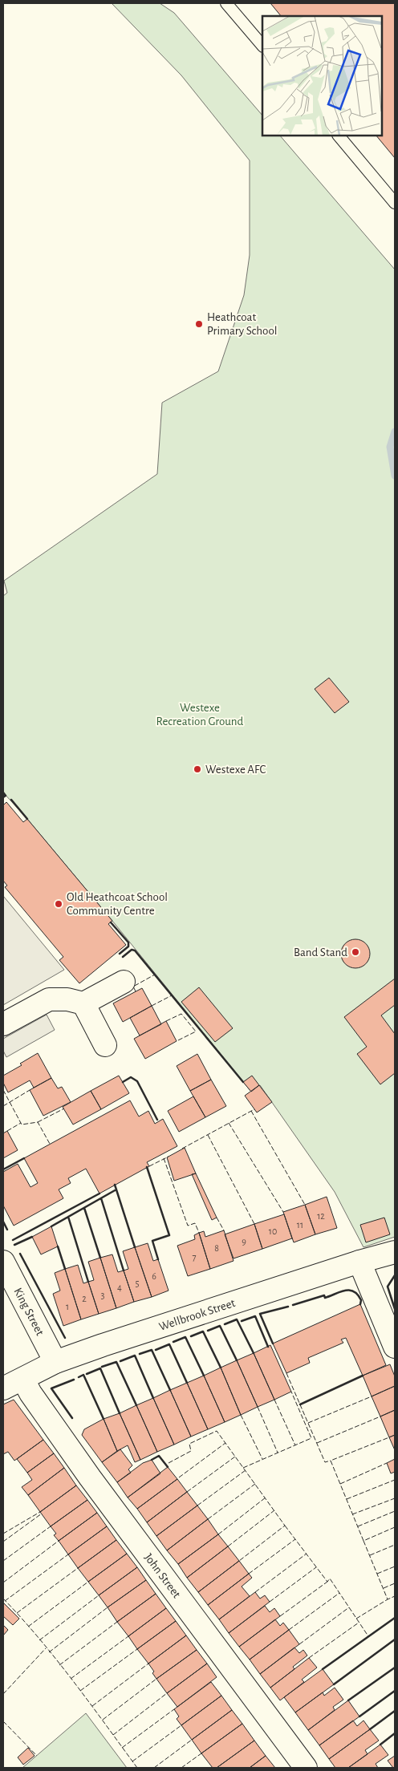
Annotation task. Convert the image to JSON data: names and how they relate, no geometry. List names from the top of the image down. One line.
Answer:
{"streets":{"street":["King Street","Wellbrook Street","John Street"]},"crossings":[["King Street","Wellbrook Street"],["Wellbrook Street","John Street"]],"parks":["Westexe Recreation Ground"],"places":["Heathcoat Primary School","Westexe AFC","Old Heathcoat School Community Centre","Band Stand"],"house_numbers":["12","11","10","9","8","7","6","5","4","3","2","1"]}
